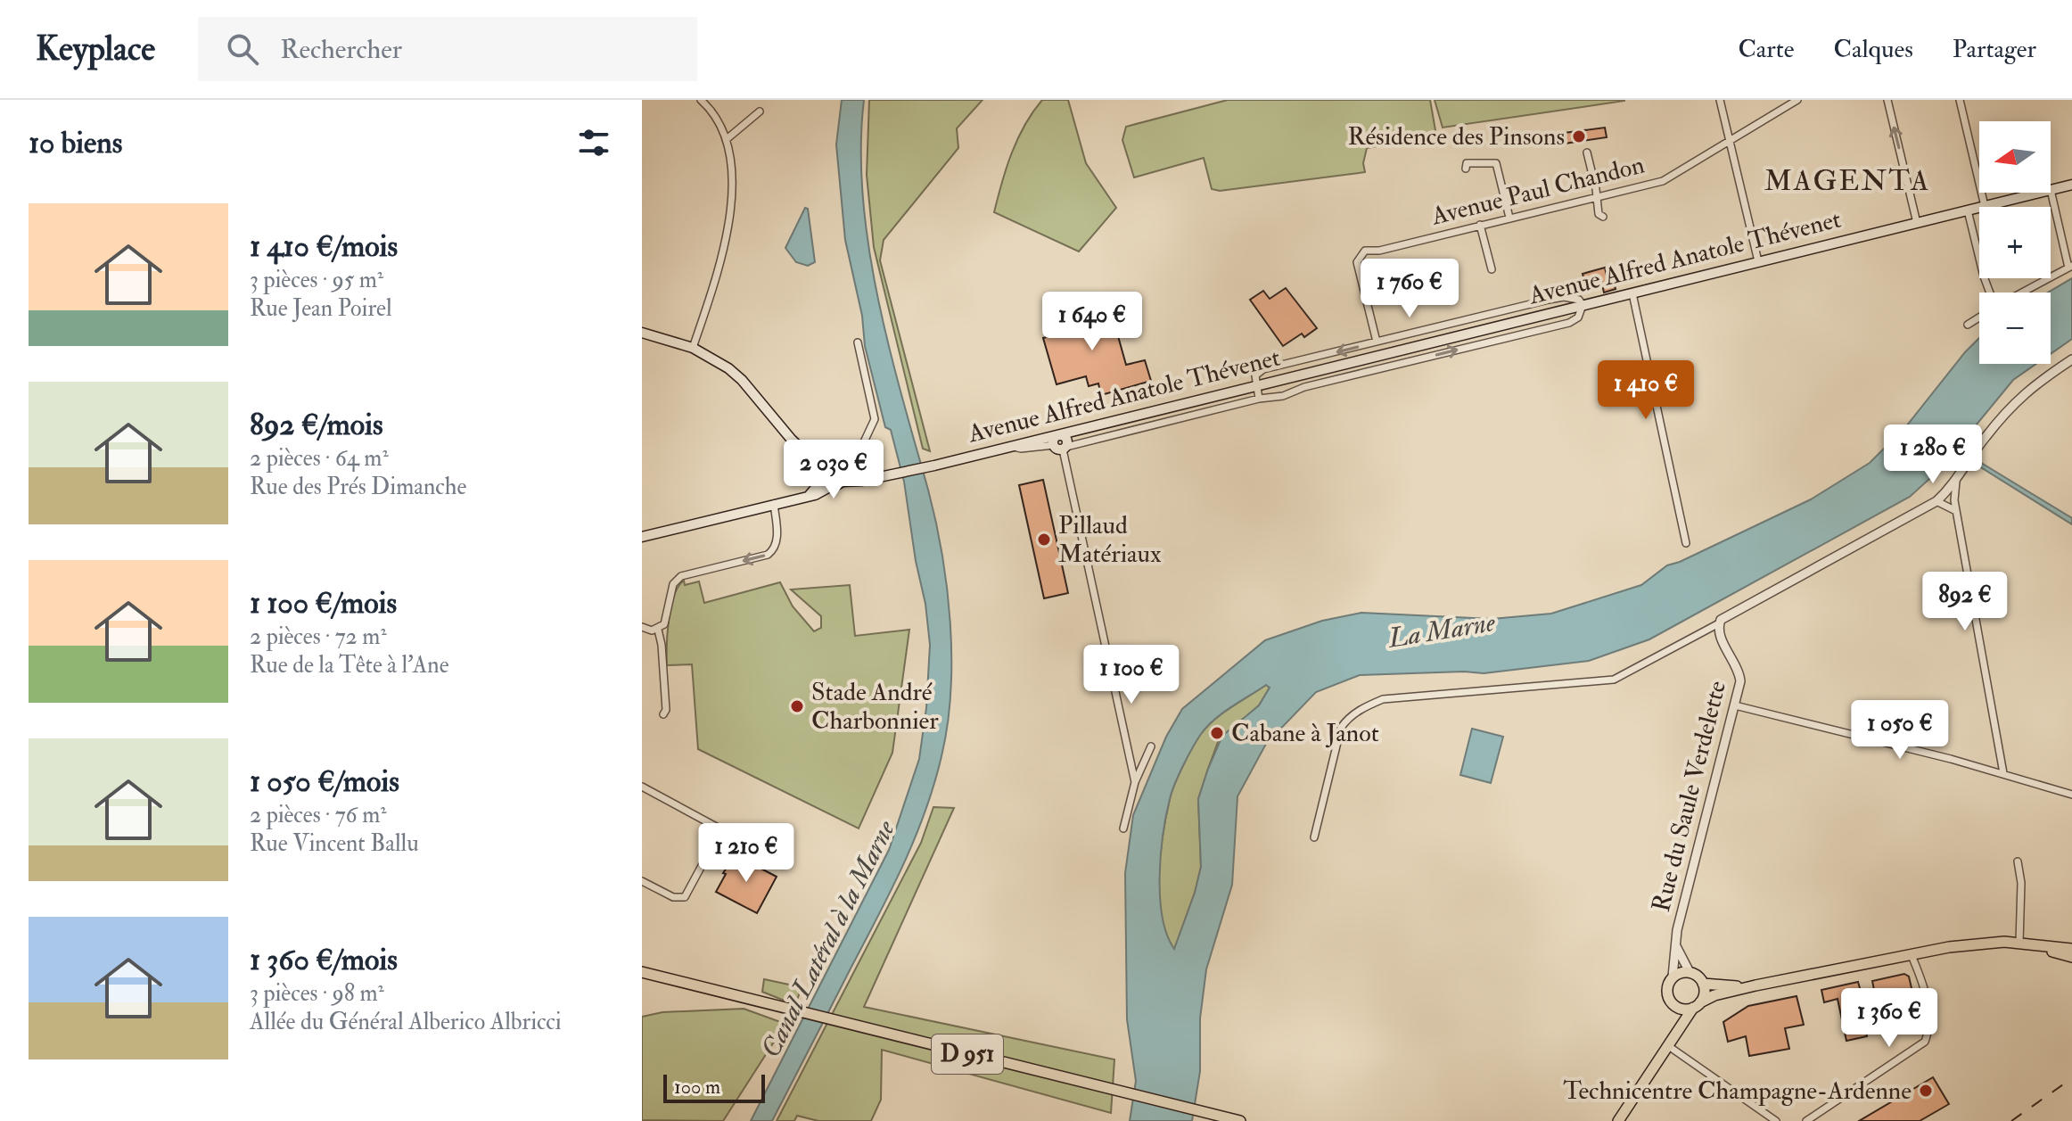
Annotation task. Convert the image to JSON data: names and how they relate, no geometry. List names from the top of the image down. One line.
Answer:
{"streets":{"main road":["Avenue Alfred Anatole Thévenet","D 951"],"street":["Avenue Paul Chandon","Rue du Saule Verdelette"]},"districts":["MAGENTA"],"water":["La Marne","Canal Latéral à la Marne"],"places":["Résidence des Pinsons","Pillaud Matériaux","Stade André Charbonnier","Cabane à Janot","Technicentre Champagne-Ardenne"],"scale_bar":"100 m","north":"left","page":{"header":"Keyplace","search":"Rechercher","nav":["Carte","Calques","Partager"],"heading":"10 biens","map_buttons":["+","−"],"list":[{"name":"1 410 €/mois","note":"3 pièces · 95 m² · Rue Jean Poirel"},{"name":"892 €/mois","note":"2 pièces · 64 m² · Rue des Prés Dimanche"},{"name":"1 100 €/mois","note":"2 pièces · 72 m² · Rue de la Tête à l'Ane"},{"name":"1 050 €/mois","note":"2 pièces · 76 m² · Rue Vincent Ballu"},{"name":"1 360 €/mois","note":"3 pièces · 98 m² · Allée du Général Alberico Albricci"}],"price":["1 760 €","1 640 €","1 410 €","1 280 €","2 030 €","892 €","1 100 €","1 050 €","1 210 €","1 360 €"],"scale":"100 m"}}
